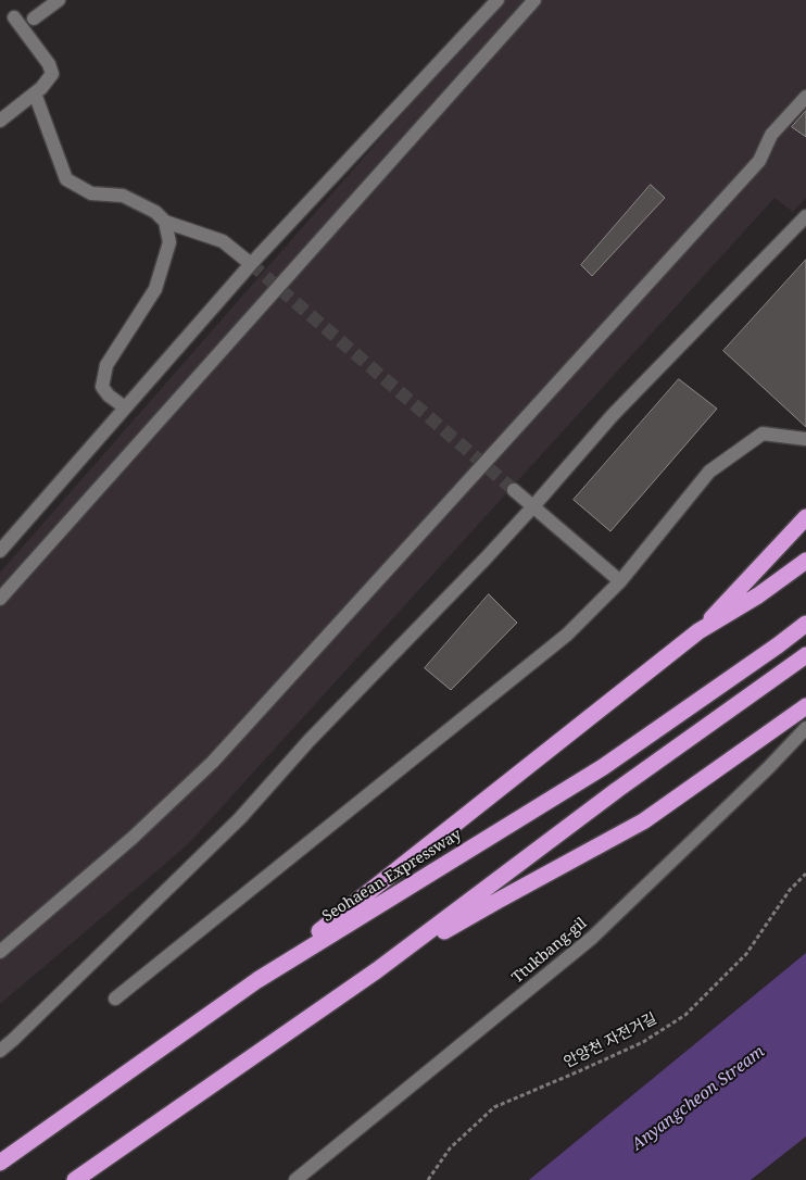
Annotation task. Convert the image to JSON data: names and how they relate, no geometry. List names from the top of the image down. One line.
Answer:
{"streets":{"highway":["Seohaean Expressway"],"street":["Ttukbang-gil"],"path":["안양천 자전거길"]},"water":["Anyangcheon Stream"]}
